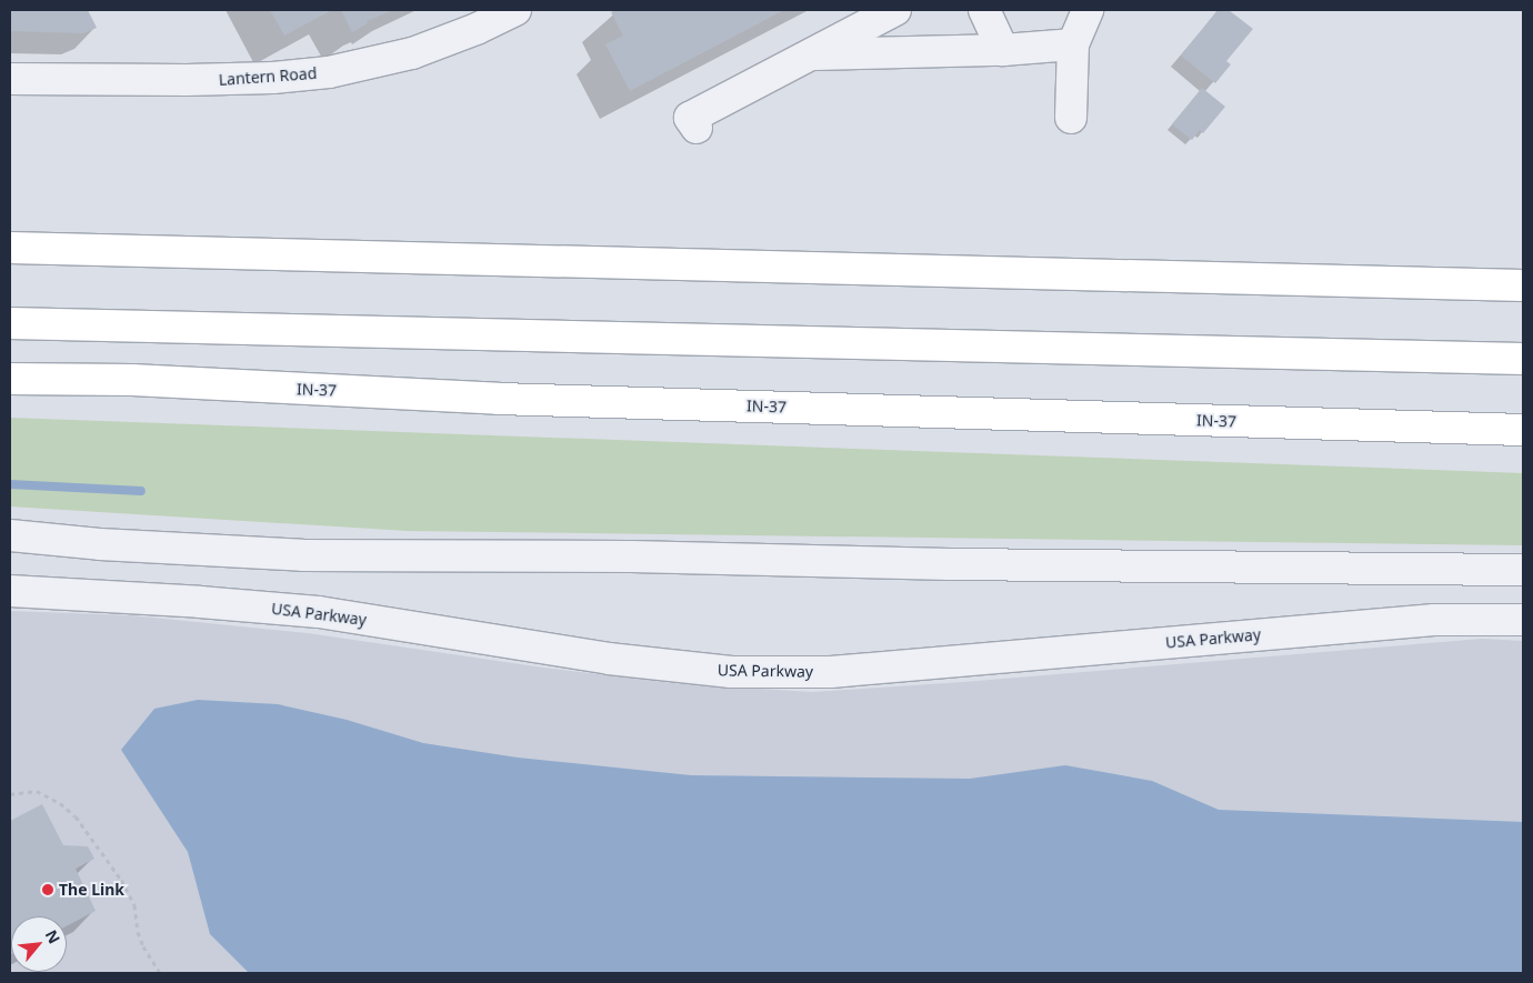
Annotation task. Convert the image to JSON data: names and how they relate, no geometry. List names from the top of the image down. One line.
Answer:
{"streets":{"highway":["IN-37"],"street":["Lantern Road","USA Parkway"]},"places":["The Link"],"north":"top right"}
